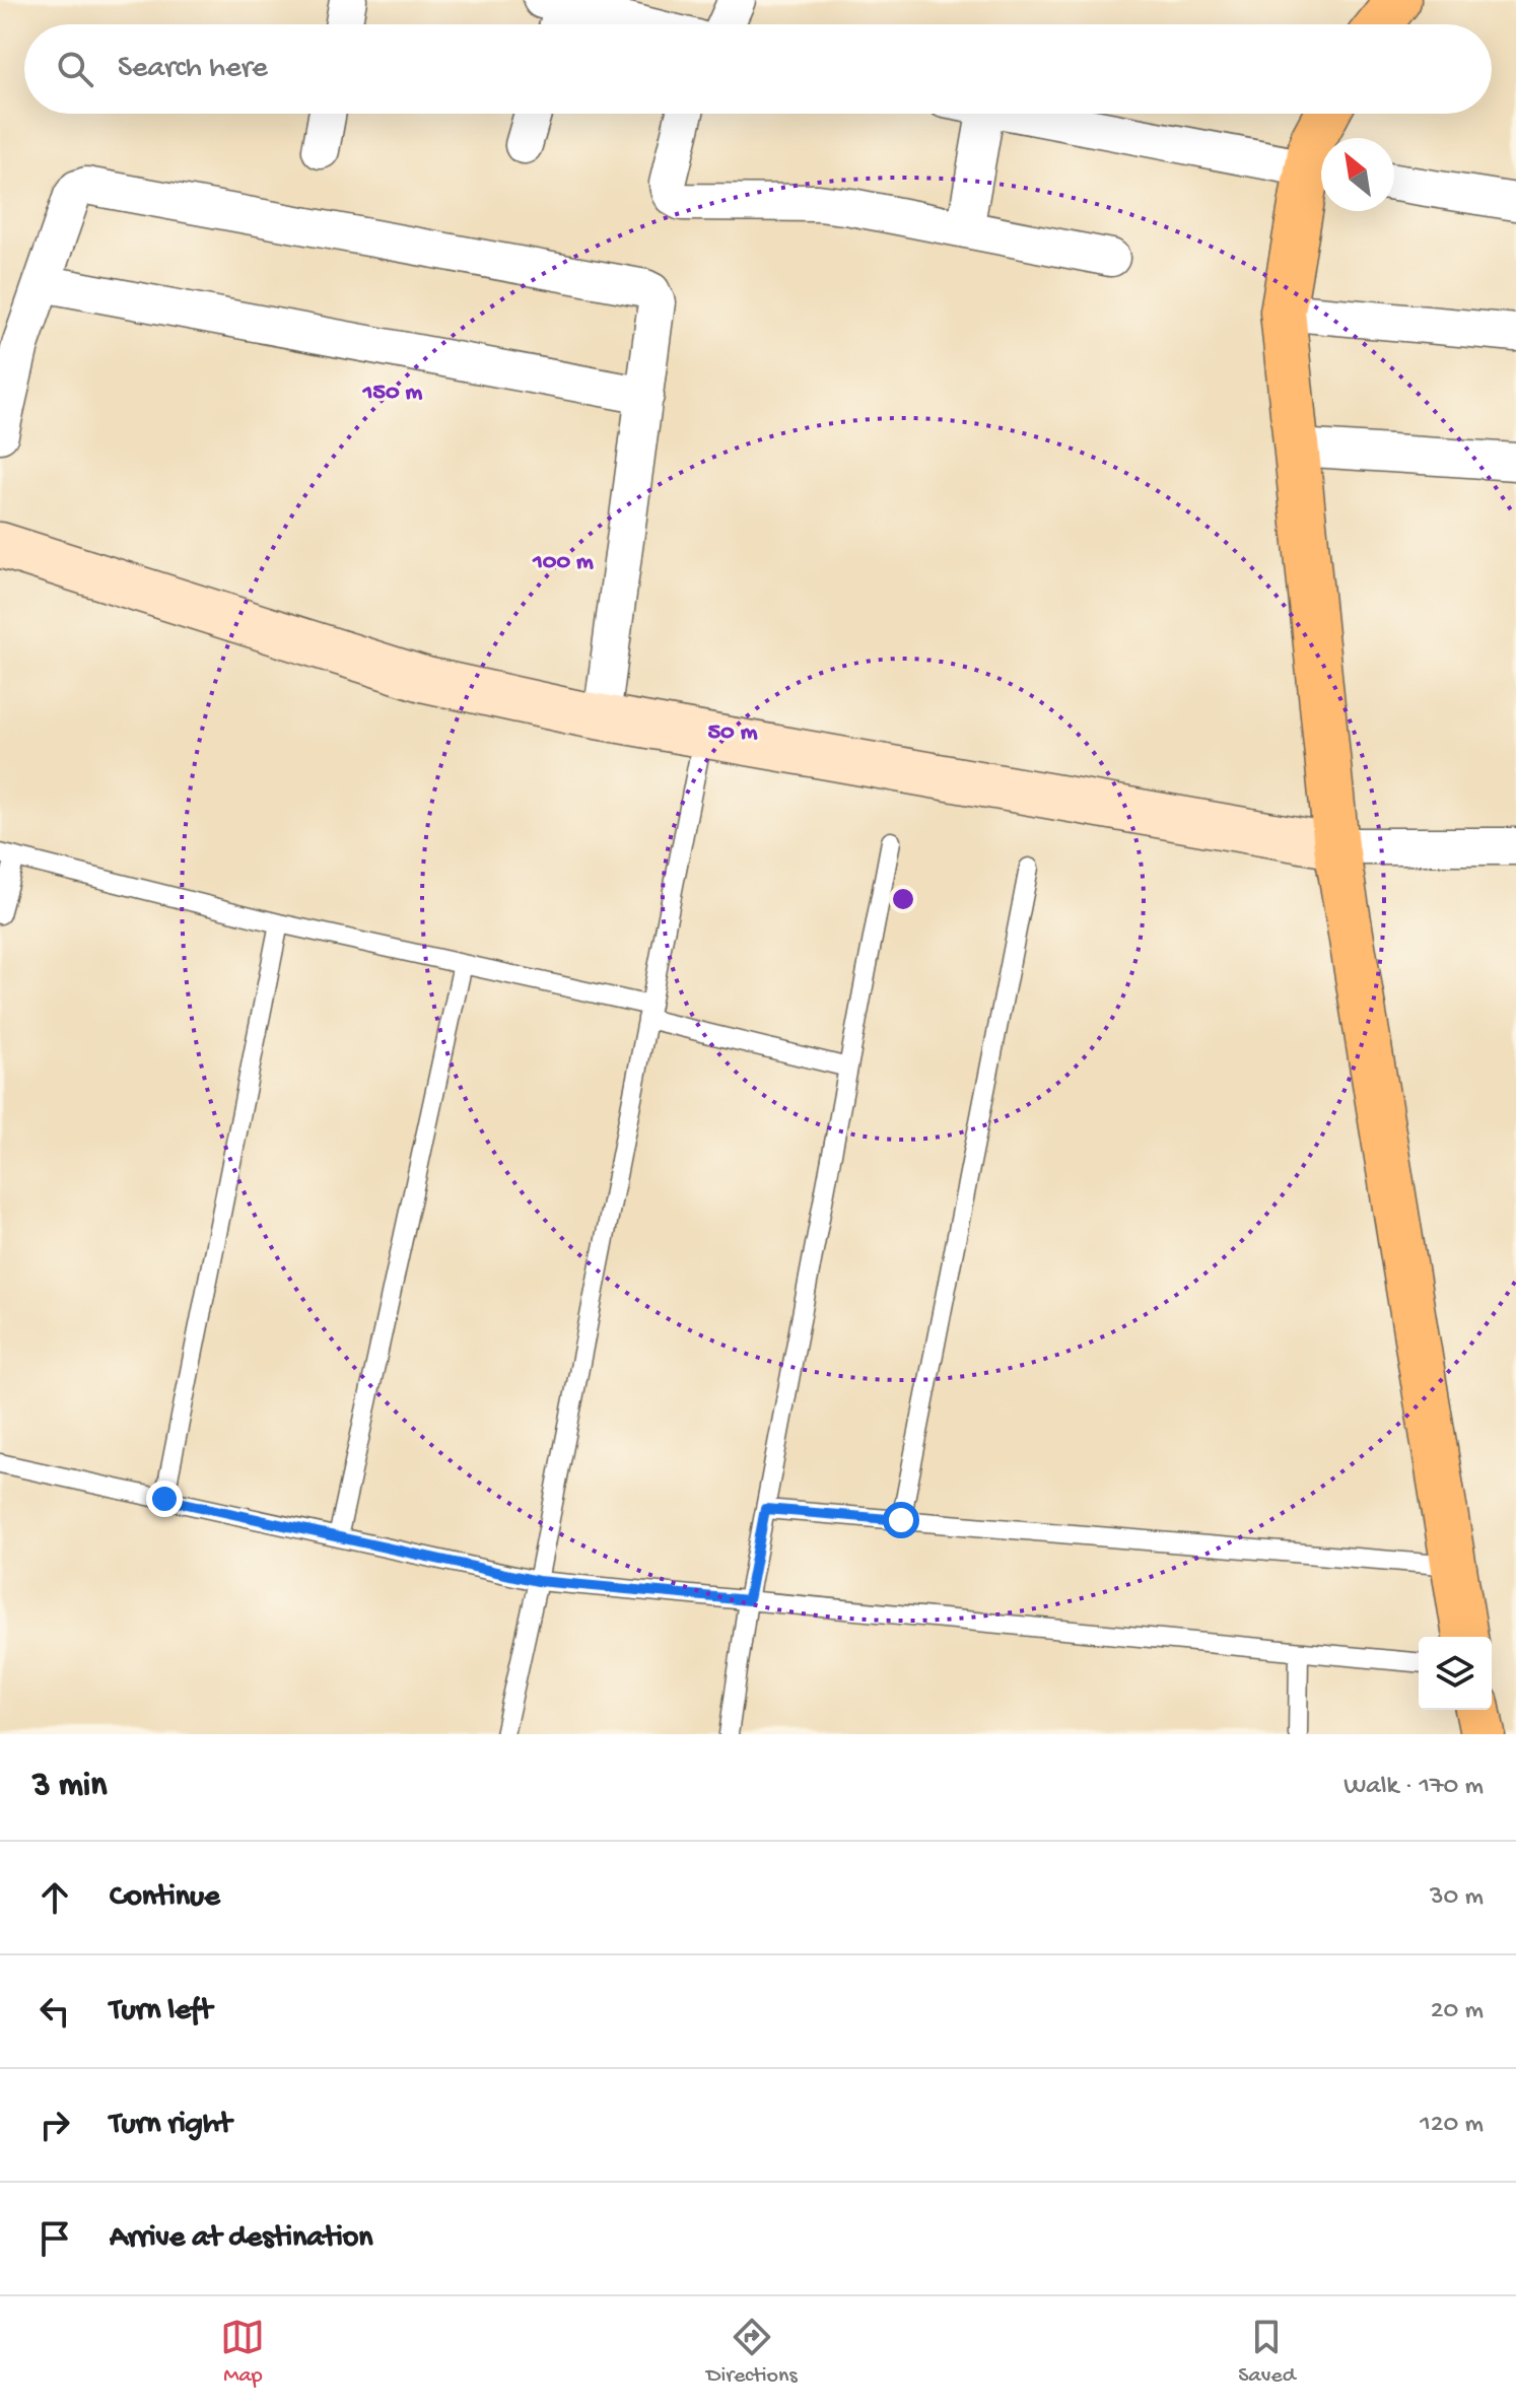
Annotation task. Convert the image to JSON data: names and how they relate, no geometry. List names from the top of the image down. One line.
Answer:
{"north":"top left","page":{"search":"Search here","heading":["3 min","Walk · 170 m"],"list":[["Continue","30 m"],["Turn left","20 m"],["Turn right","120 m"],"Arrive at destination"],"nav":["Map","Directions","Saved"]},"rings":["150 m","100 m","50 m"]}
